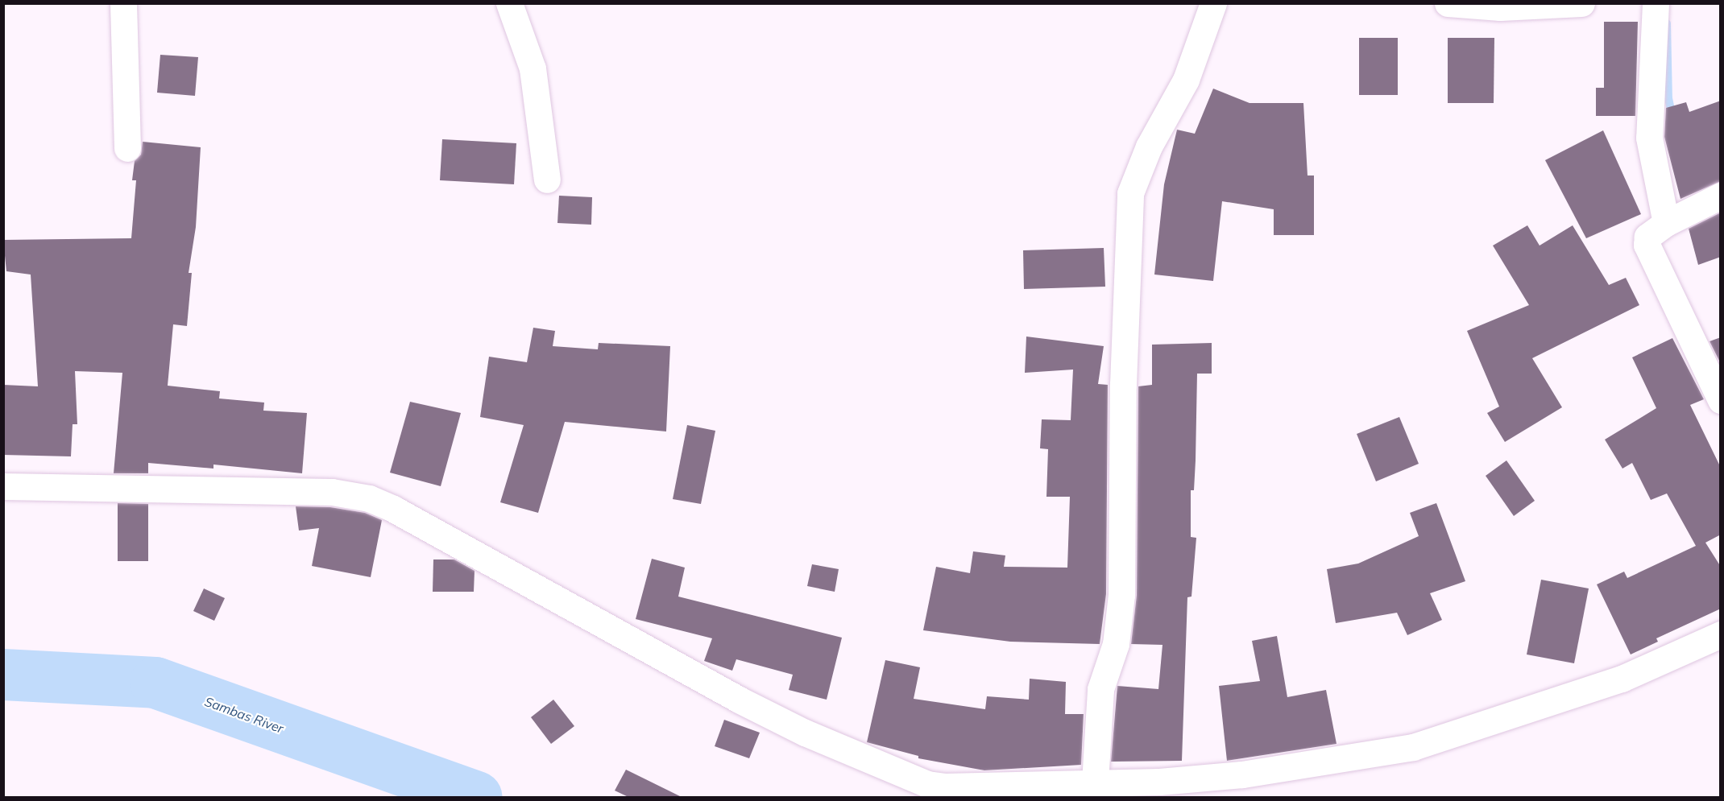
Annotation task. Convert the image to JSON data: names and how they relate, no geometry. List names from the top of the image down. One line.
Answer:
{"water":["Sambas River"]}
